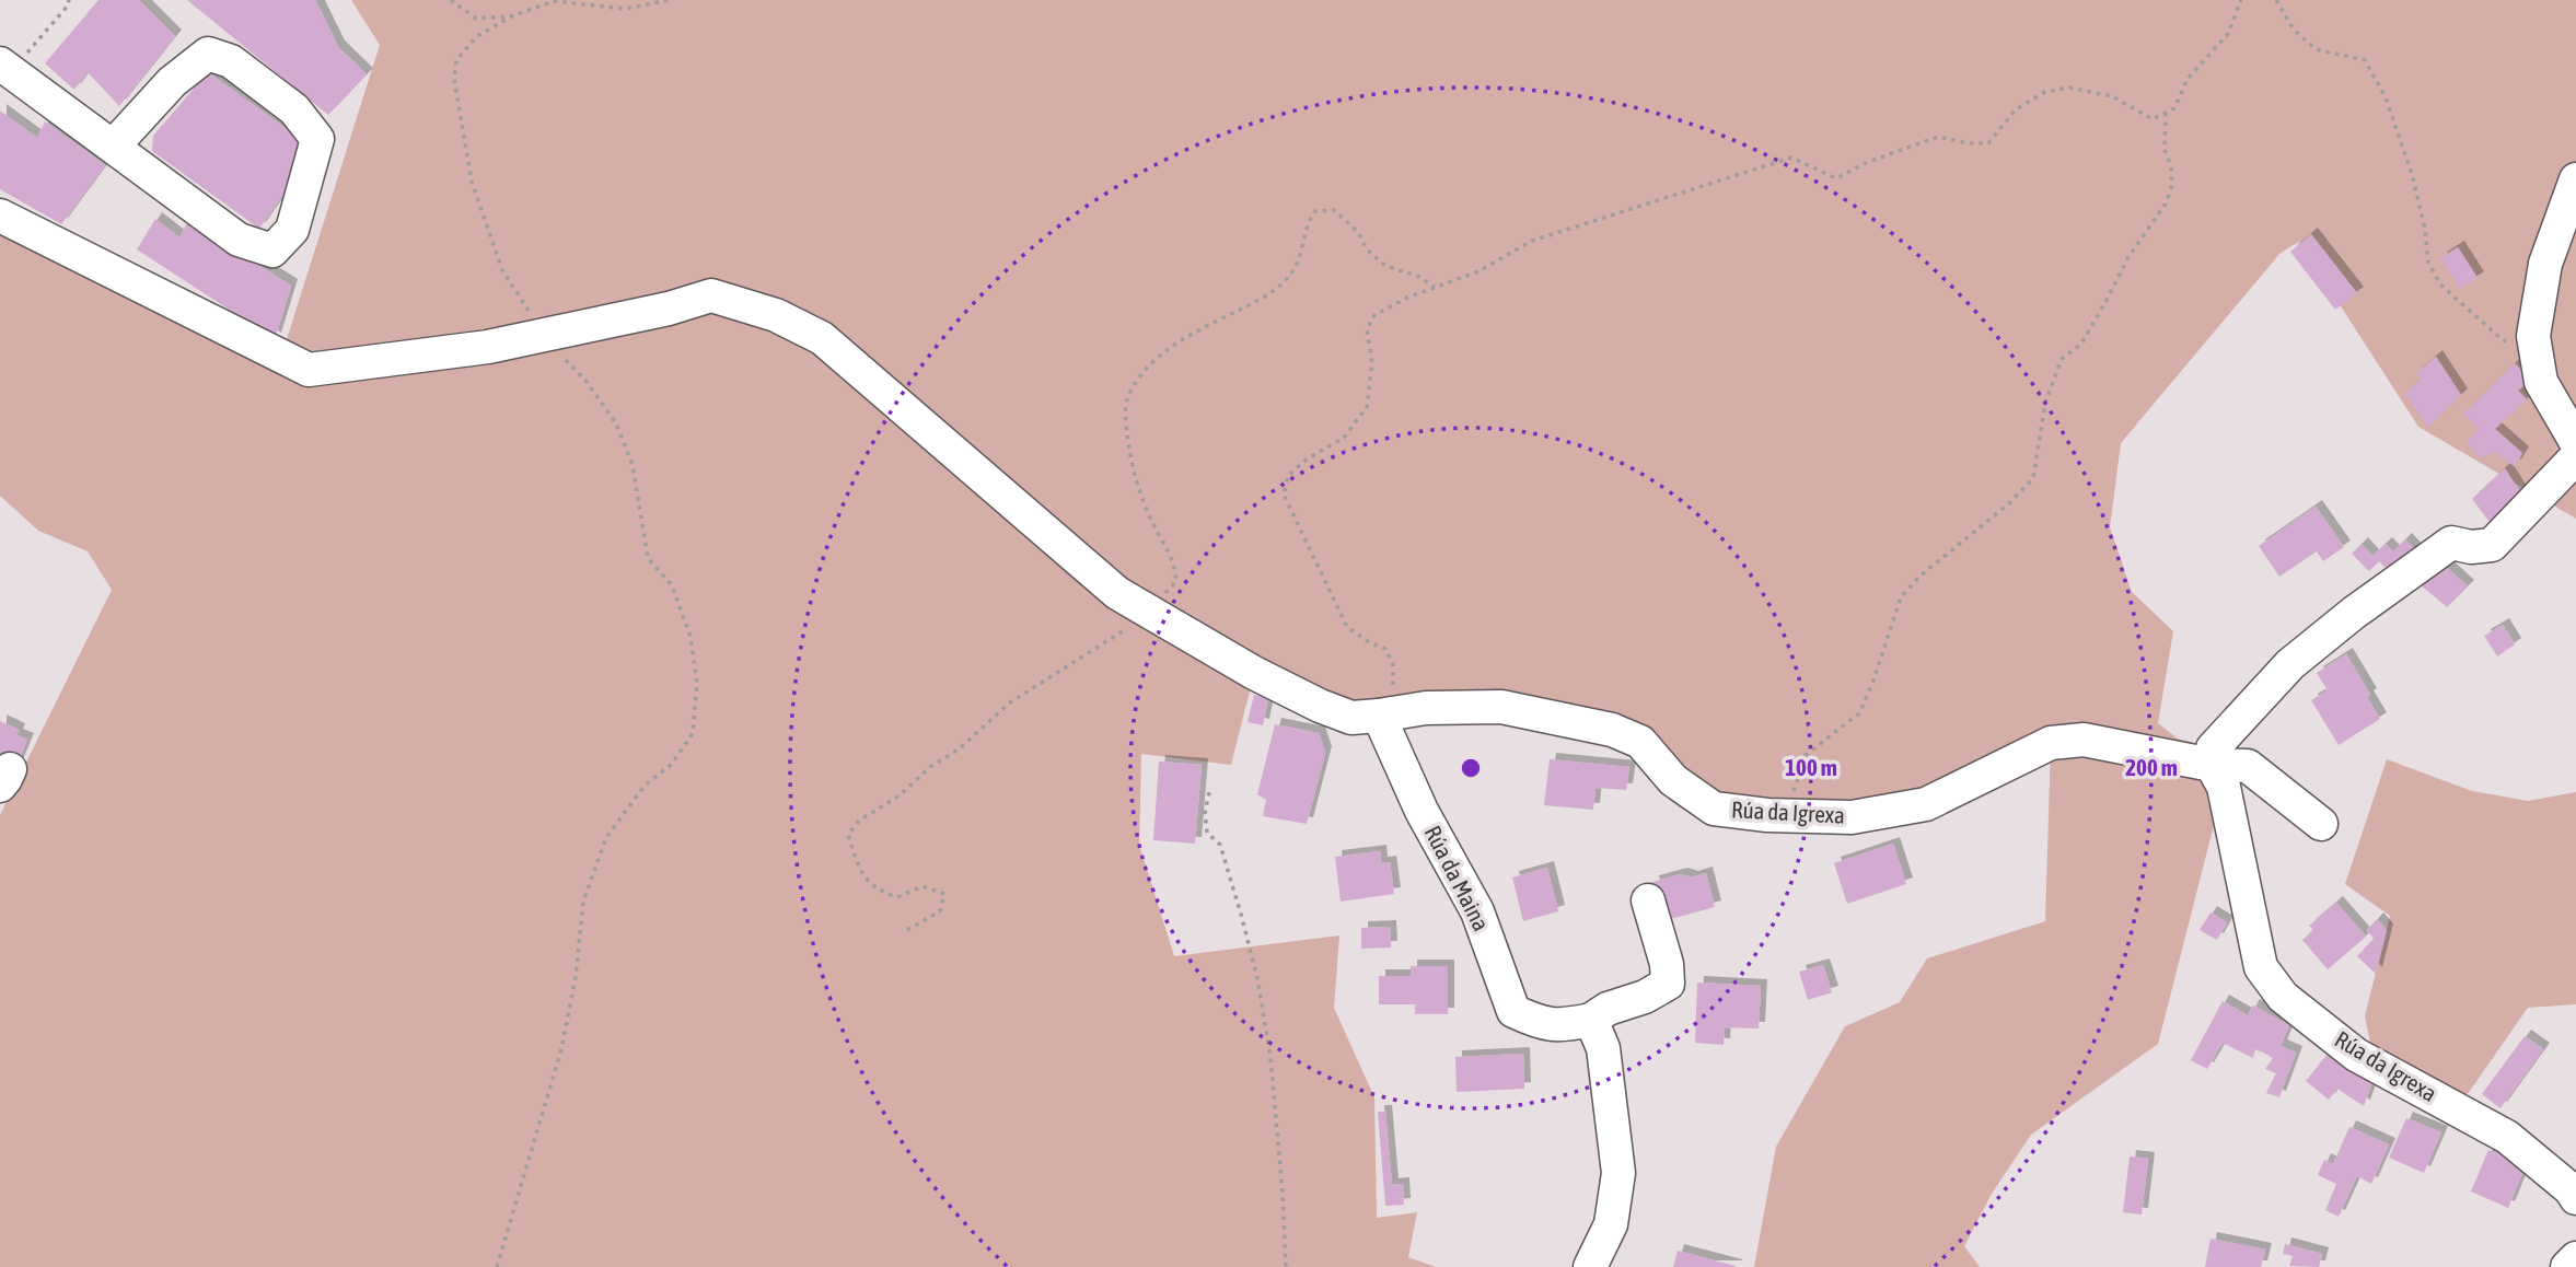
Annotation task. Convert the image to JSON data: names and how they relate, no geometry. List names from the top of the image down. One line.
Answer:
{"streets":{"street":["Rúa da Igrexa","Rúa da Maina"]},"crossings":[["Rúa da Igrexa","Rúa da Maina"]],"rings":["100 m","200 m"]}
